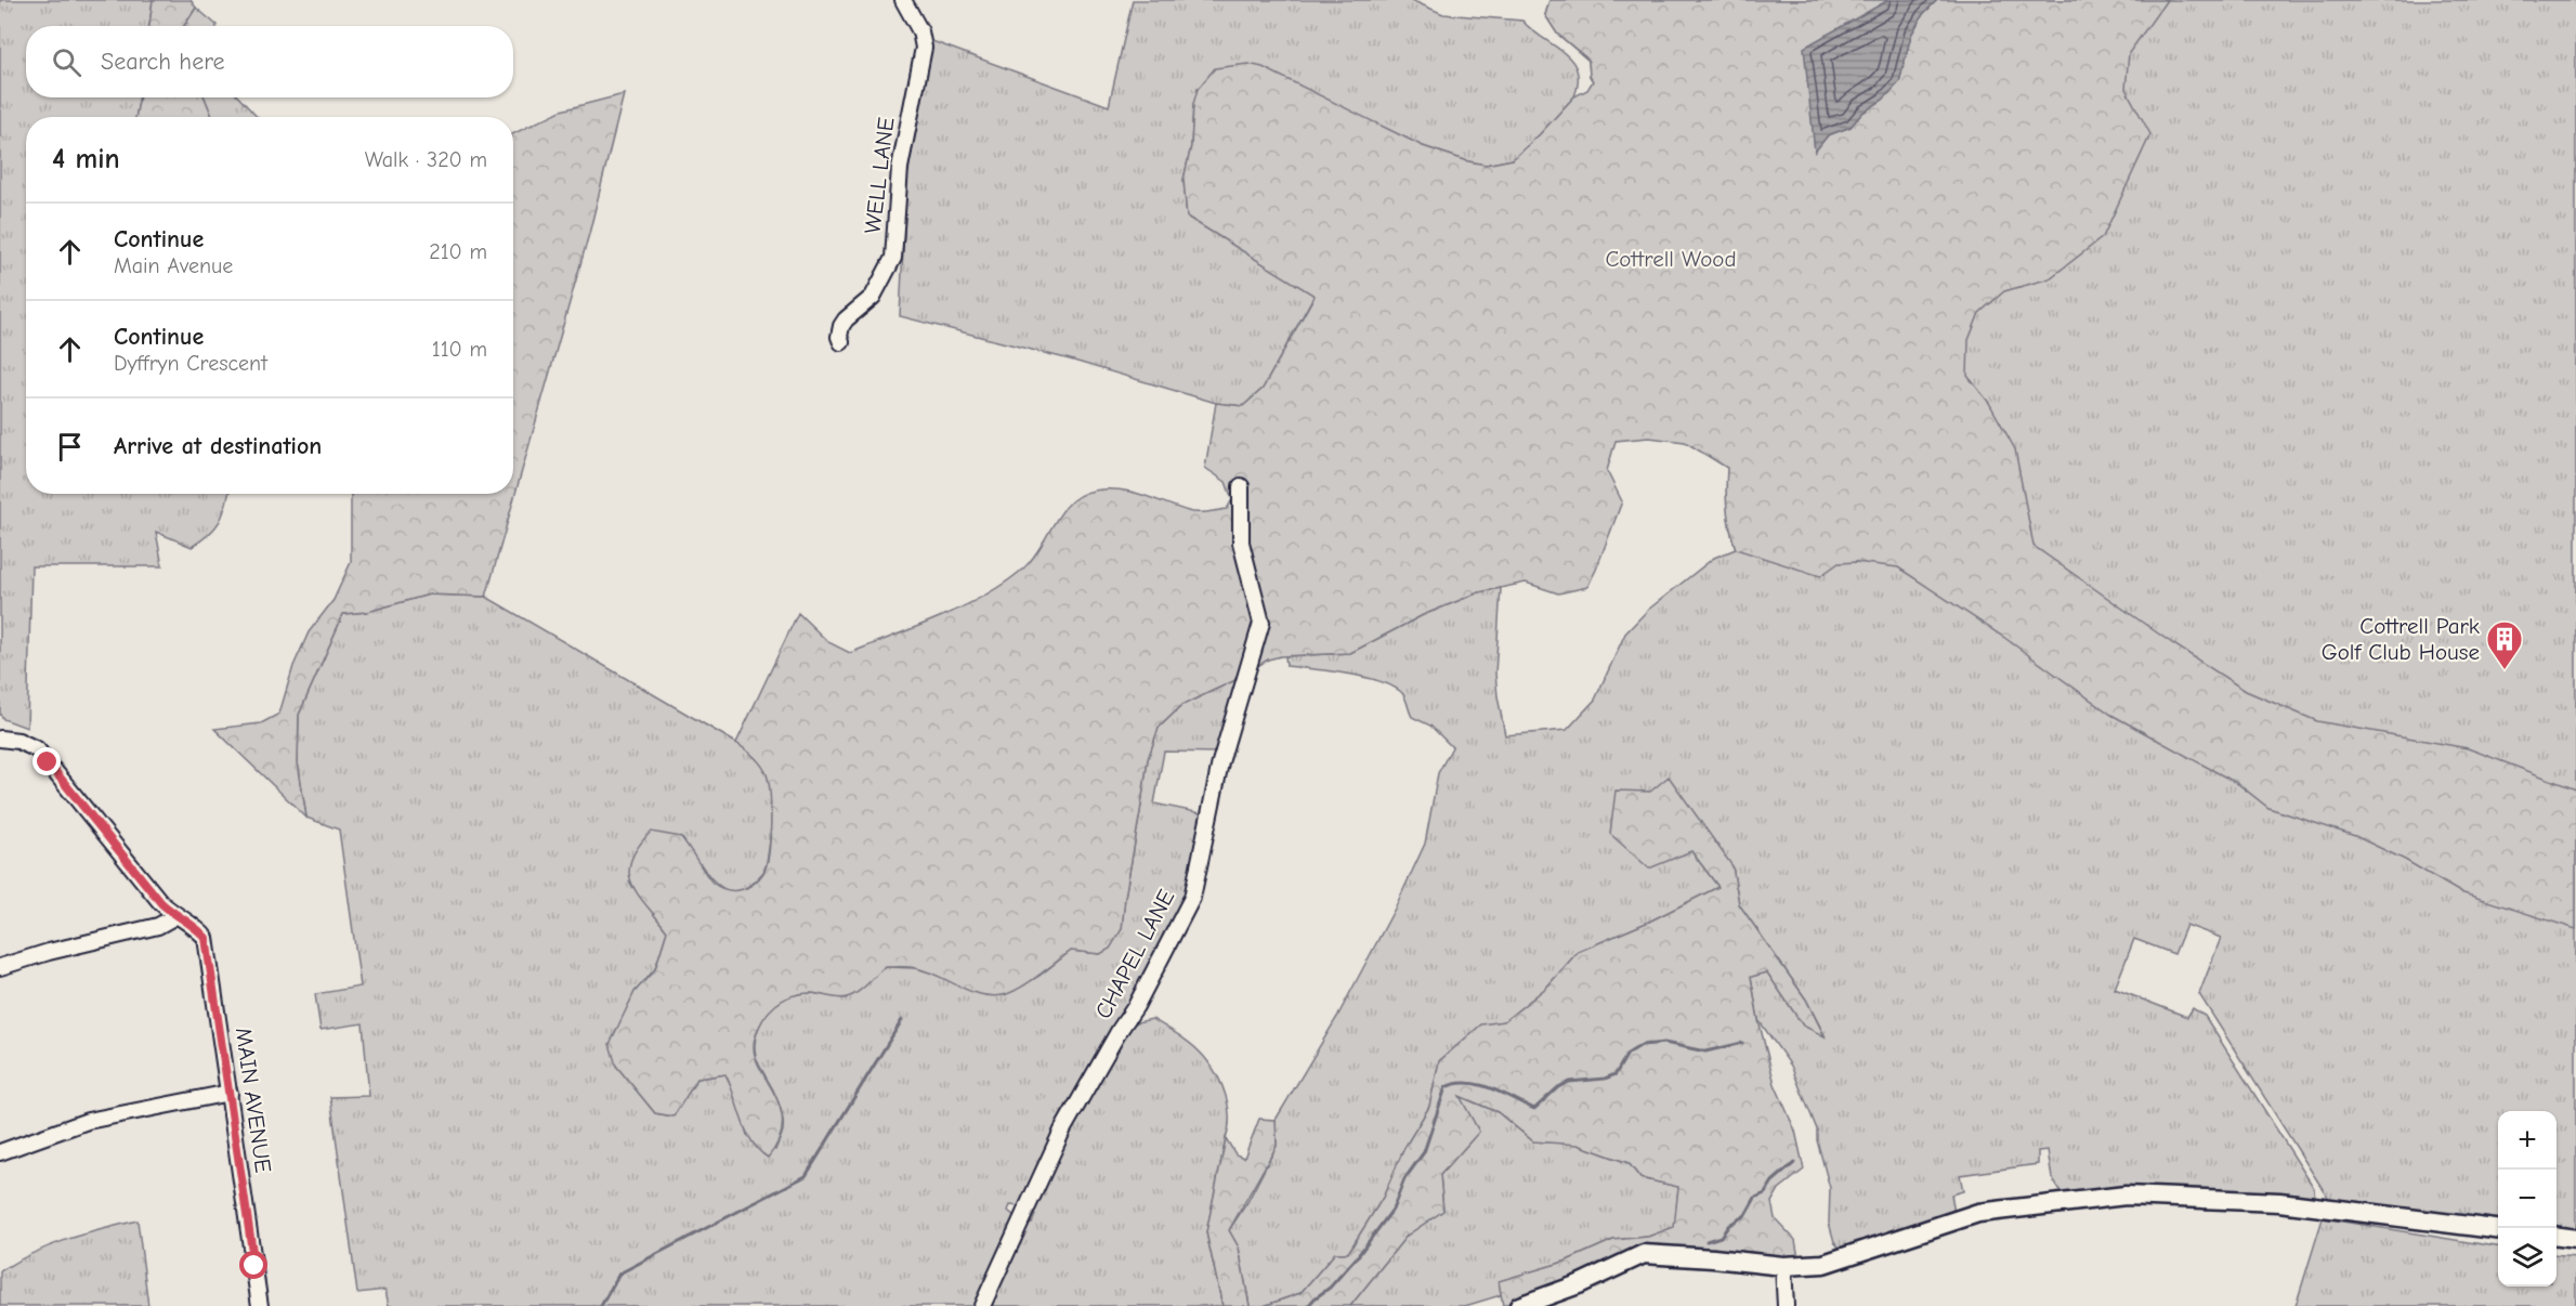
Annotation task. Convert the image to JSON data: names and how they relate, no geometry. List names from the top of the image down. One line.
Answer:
{"streets":{"street":["WELL LANE","CHAPEL LANE","MAIN AVENUE"]},"parks":["Cottrell Wood"],"places":{"building":["Cottrell Park Golf Club House"]},"page":{"search":"Search here","heading":["4 min","Walk · 320 m"],"list":[["Continue","Main Avenue","210 m"],["Continue","Dyffryn Crescent","110 m"],"Arrive at destination"],"map_buttons":["+","−"]}}
